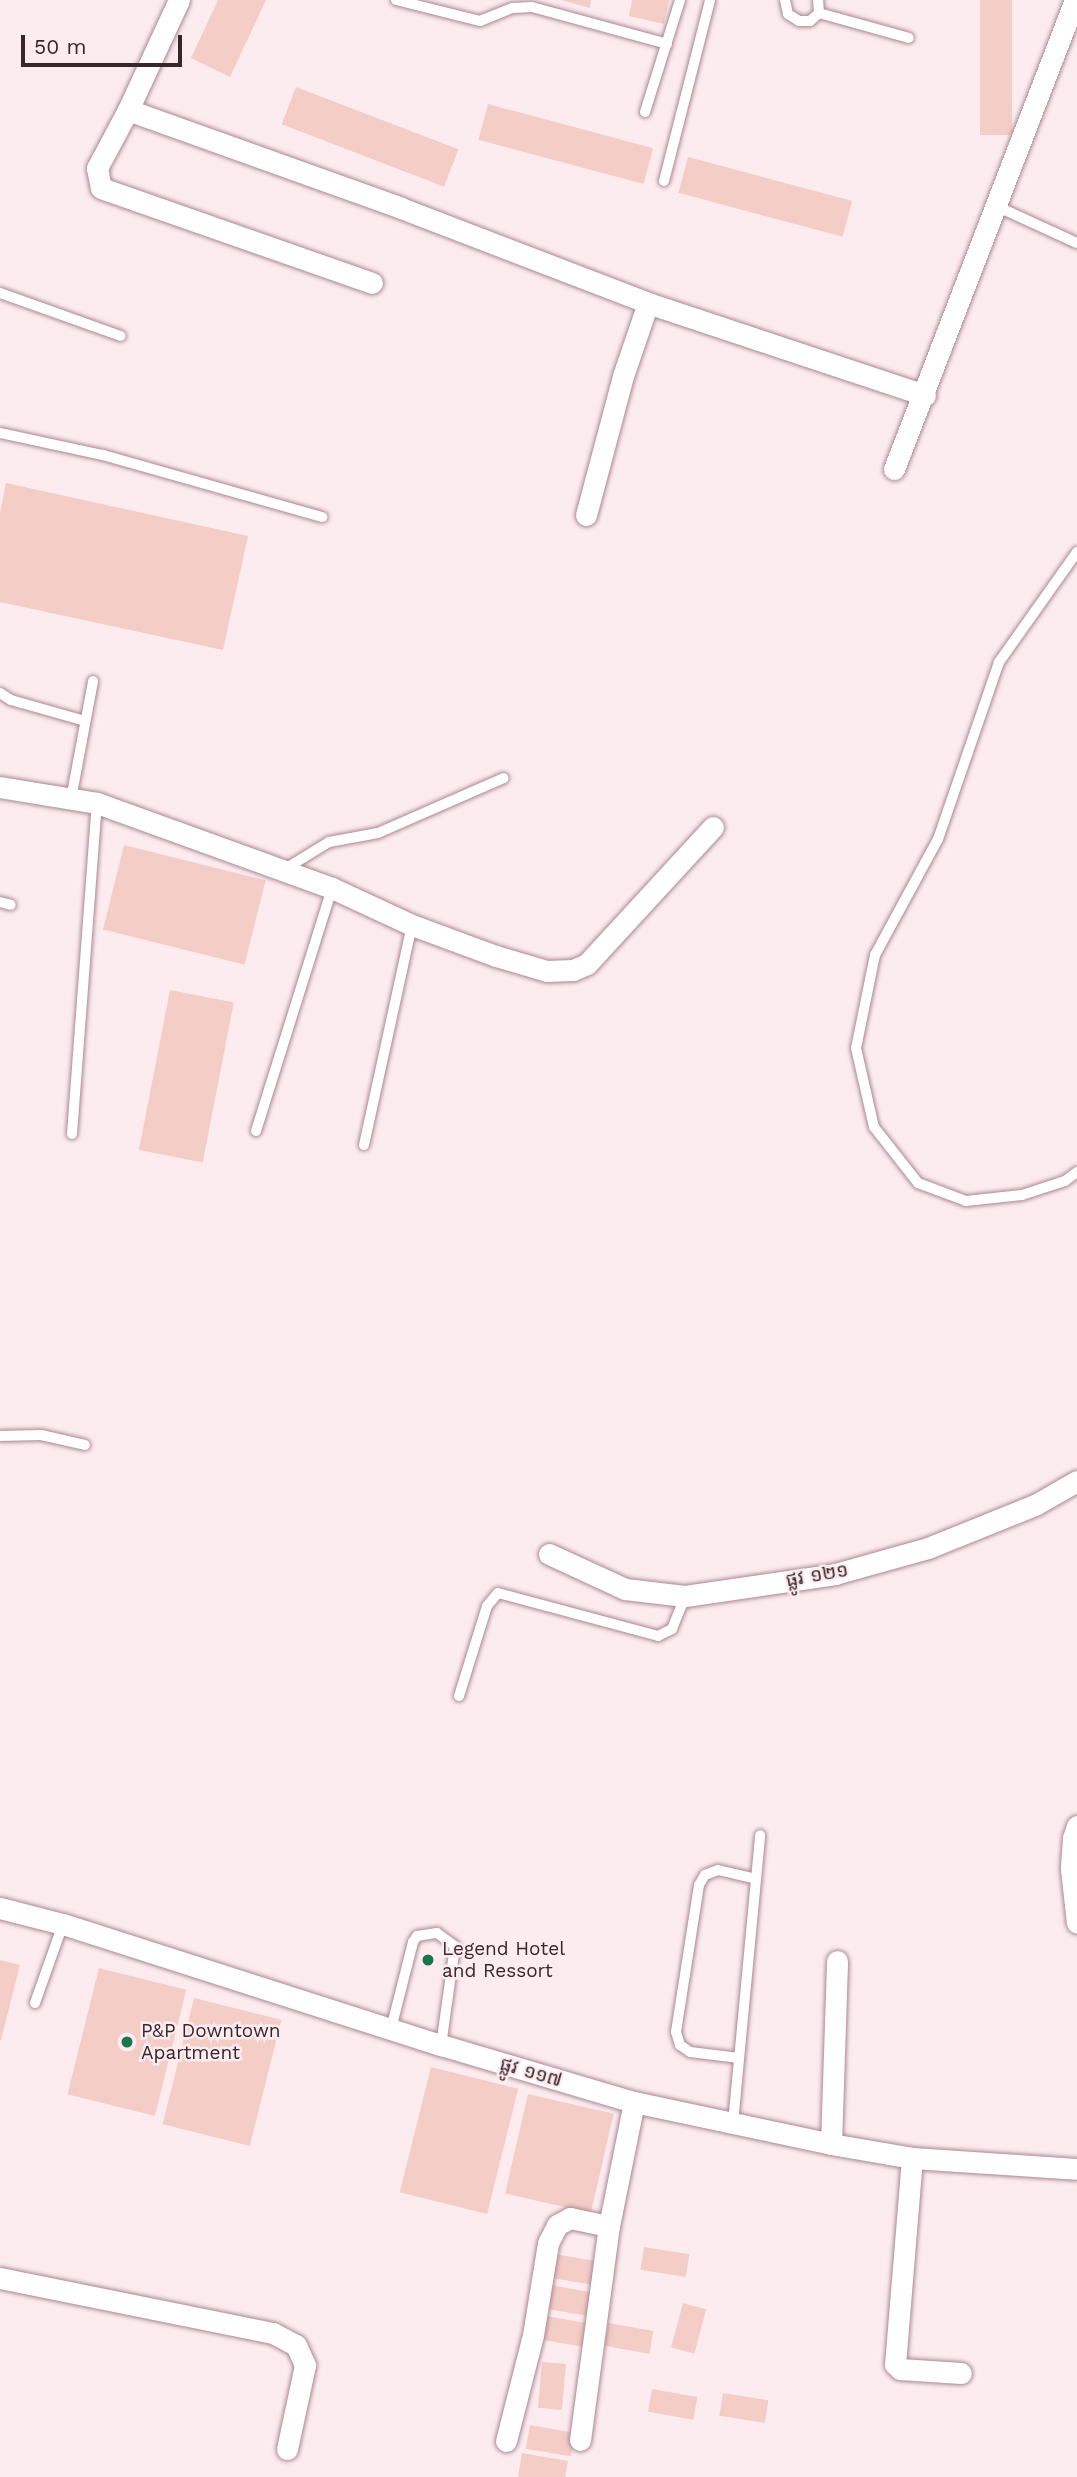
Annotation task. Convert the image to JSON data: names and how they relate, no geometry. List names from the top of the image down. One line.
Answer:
{"streets":{"street":["ផ្លូវ ១២១","ផ្លូវ ១១៧"]},"places":["Legend Hotel and Ressort","P&P Downtown Apartment"],"scale_bar":"50 m"}
